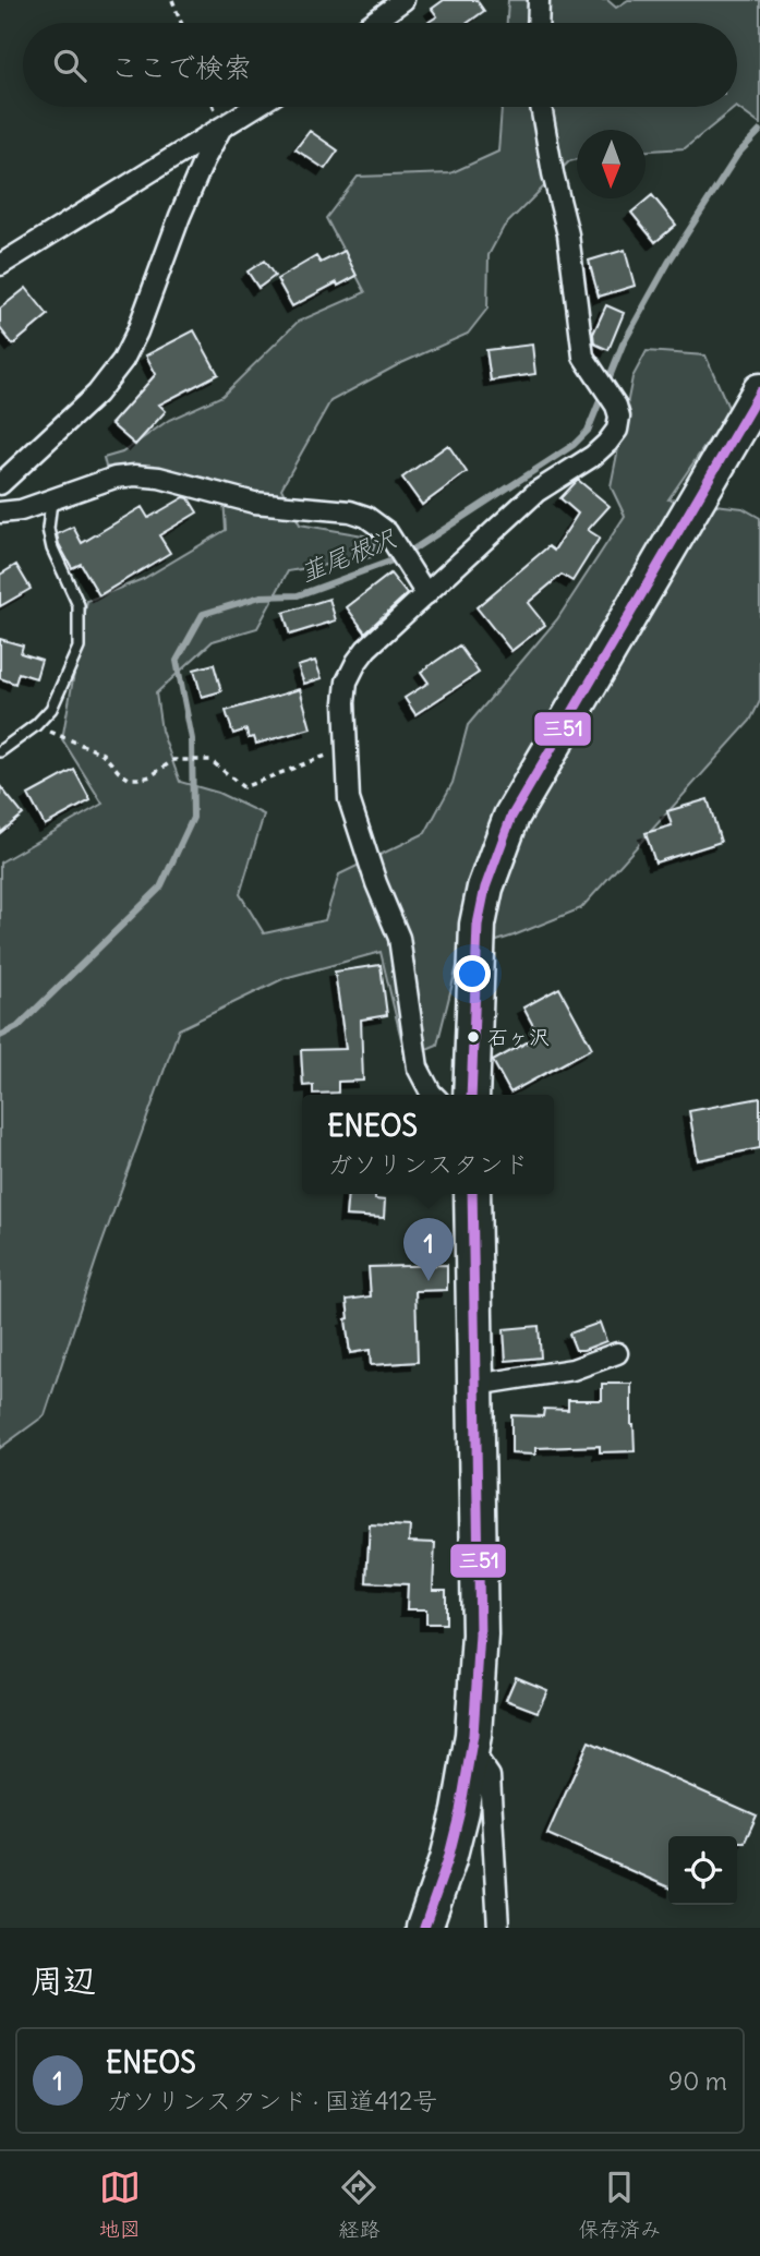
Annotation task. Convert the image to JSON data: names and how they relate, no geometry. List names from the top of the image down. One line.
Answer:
{"water":["韮尾根沢"],"places":["石ヶ沢"],"lines":["transit line 三51"],"north":"bottom","page":{"search":"ここで検索","popup":["ENEOS","ガソリンスタンド"],"pins":"1","heading":"周辺","list":[{"mark":"1","name":"ENEOS","note":"ガソリンスタンド · 国道412号","value":"90 m"}],"nav":["地図","経路","保存済み"]}}
